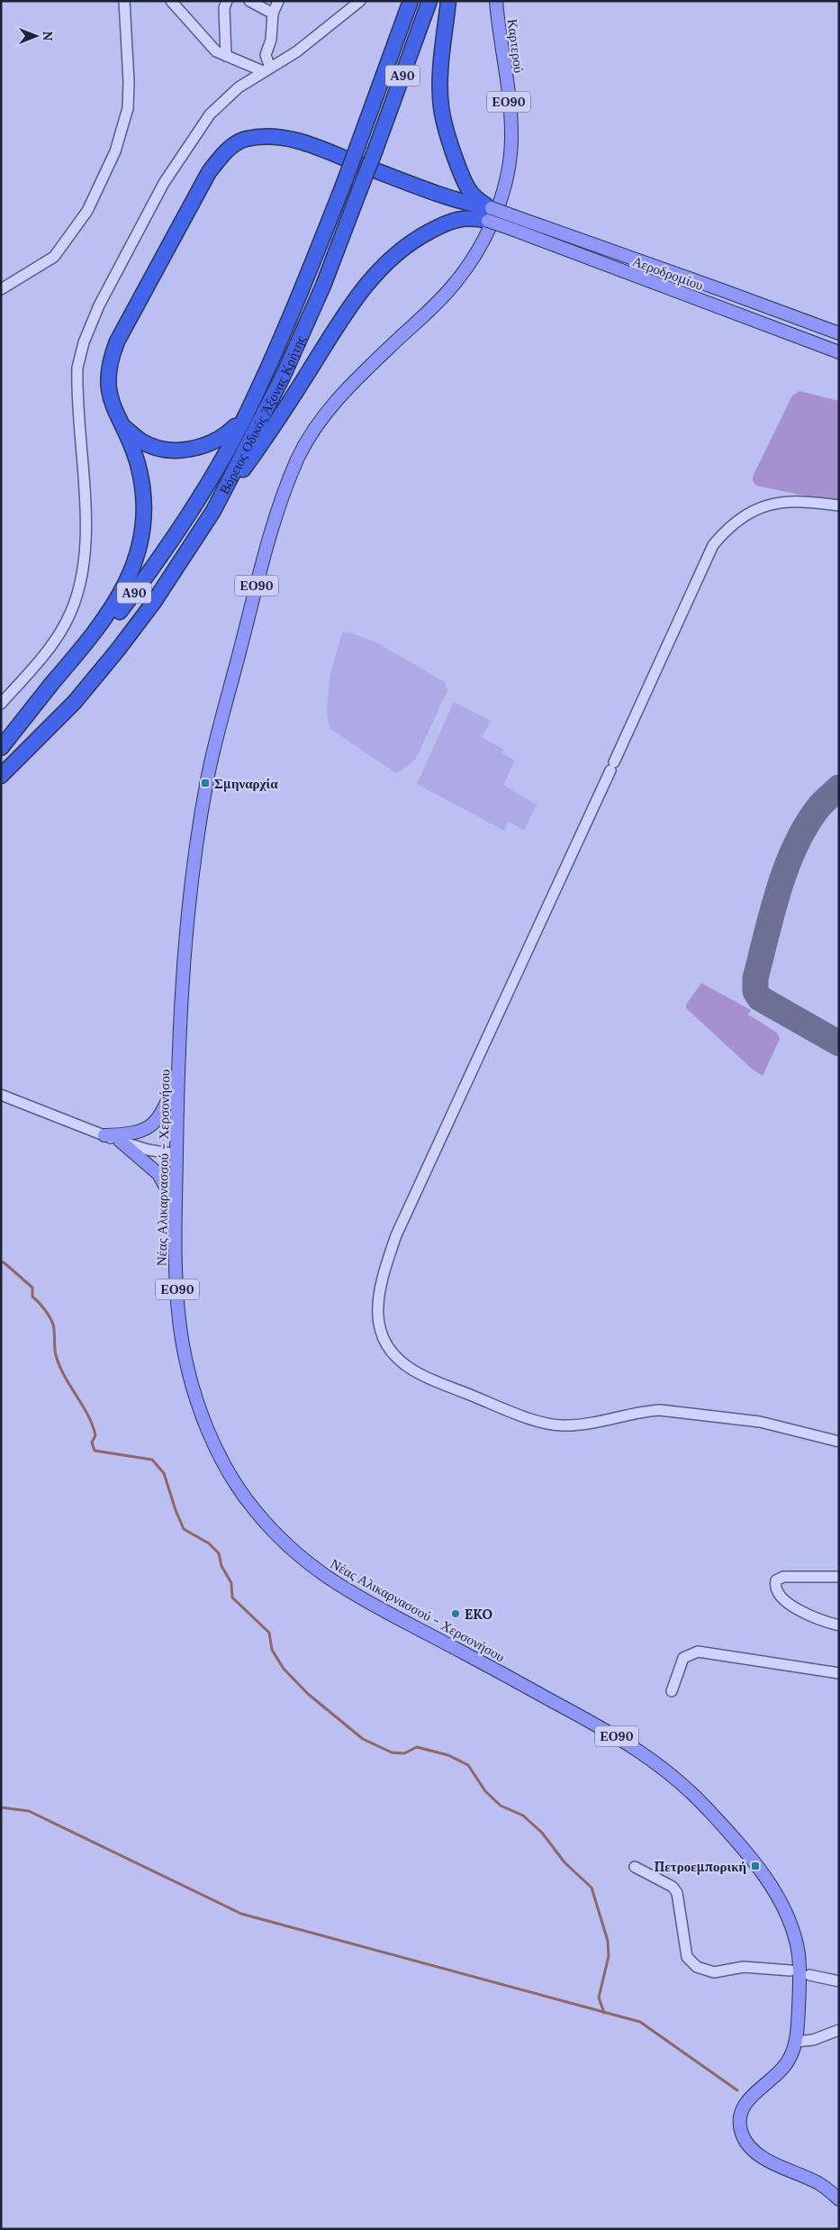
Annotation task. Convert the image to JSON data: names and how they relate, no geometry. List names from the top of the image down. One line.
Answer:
{"streets":{"highway":["Α90","Βόρειος Οδικός Άξονας Κρήτης"],"main road":["Καρτερού","ΕΟ90","Αεροδρομίου","Νέας Αλικαρνασσού - Χερσονήσου"]},"crossings":[["Καρτερού","Αεροδρομίου"],["Καρτερού","Νέας Αλικαρνασσού - Χερσονήσου"],["Αεροδρομίου","Νέας Αλικαρνασσού - Χερσονήσου"]],"places":{"transit":["Σμηναρχία","Πετροεμπορική"],"other":["EKO"]},"north":"right"}
